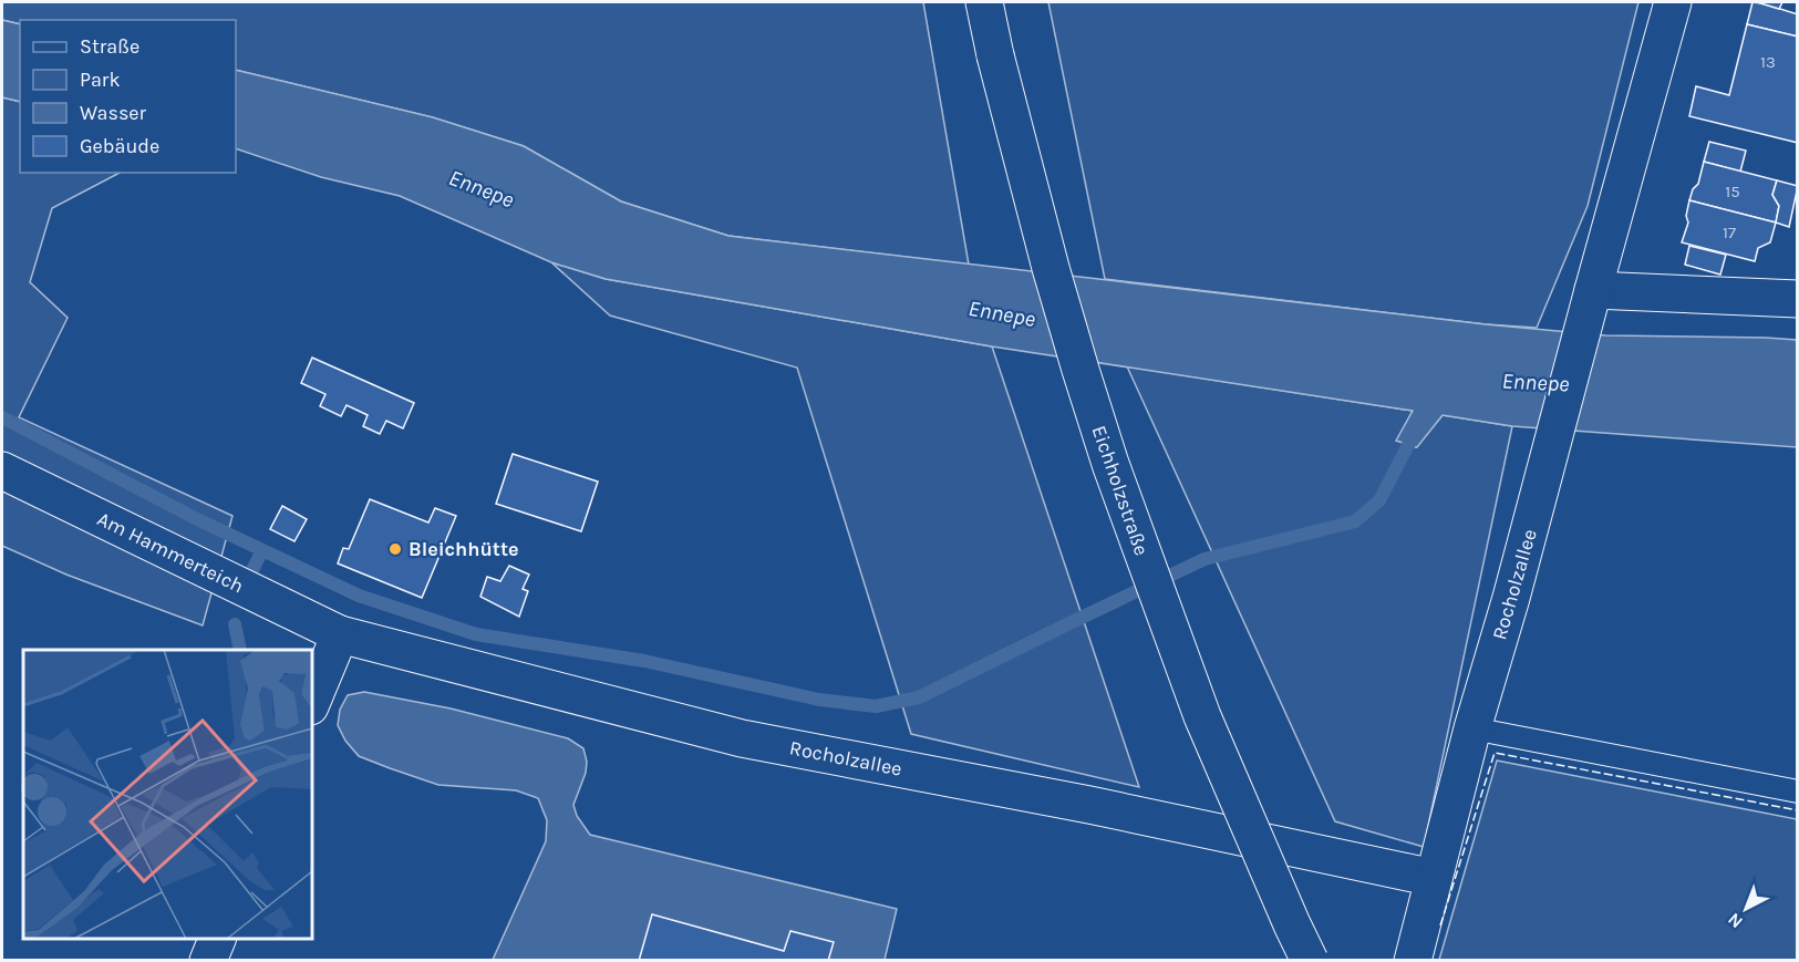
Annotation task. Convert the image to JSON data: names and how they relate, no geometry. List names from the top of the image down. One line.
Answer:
{"streets":{"street":["Eichholzstraße","Am Hammerteich","Rocholzallee"]},"crossings":[["Am Hammerteich","Rocholzallee"]],"water":["Ennepe"],"places":["Bleichhütte"],"house_numbers":["13","15","17"],"legend":["Straße","Park","Wasser","Gebäude"],"north":"bottom left"}
